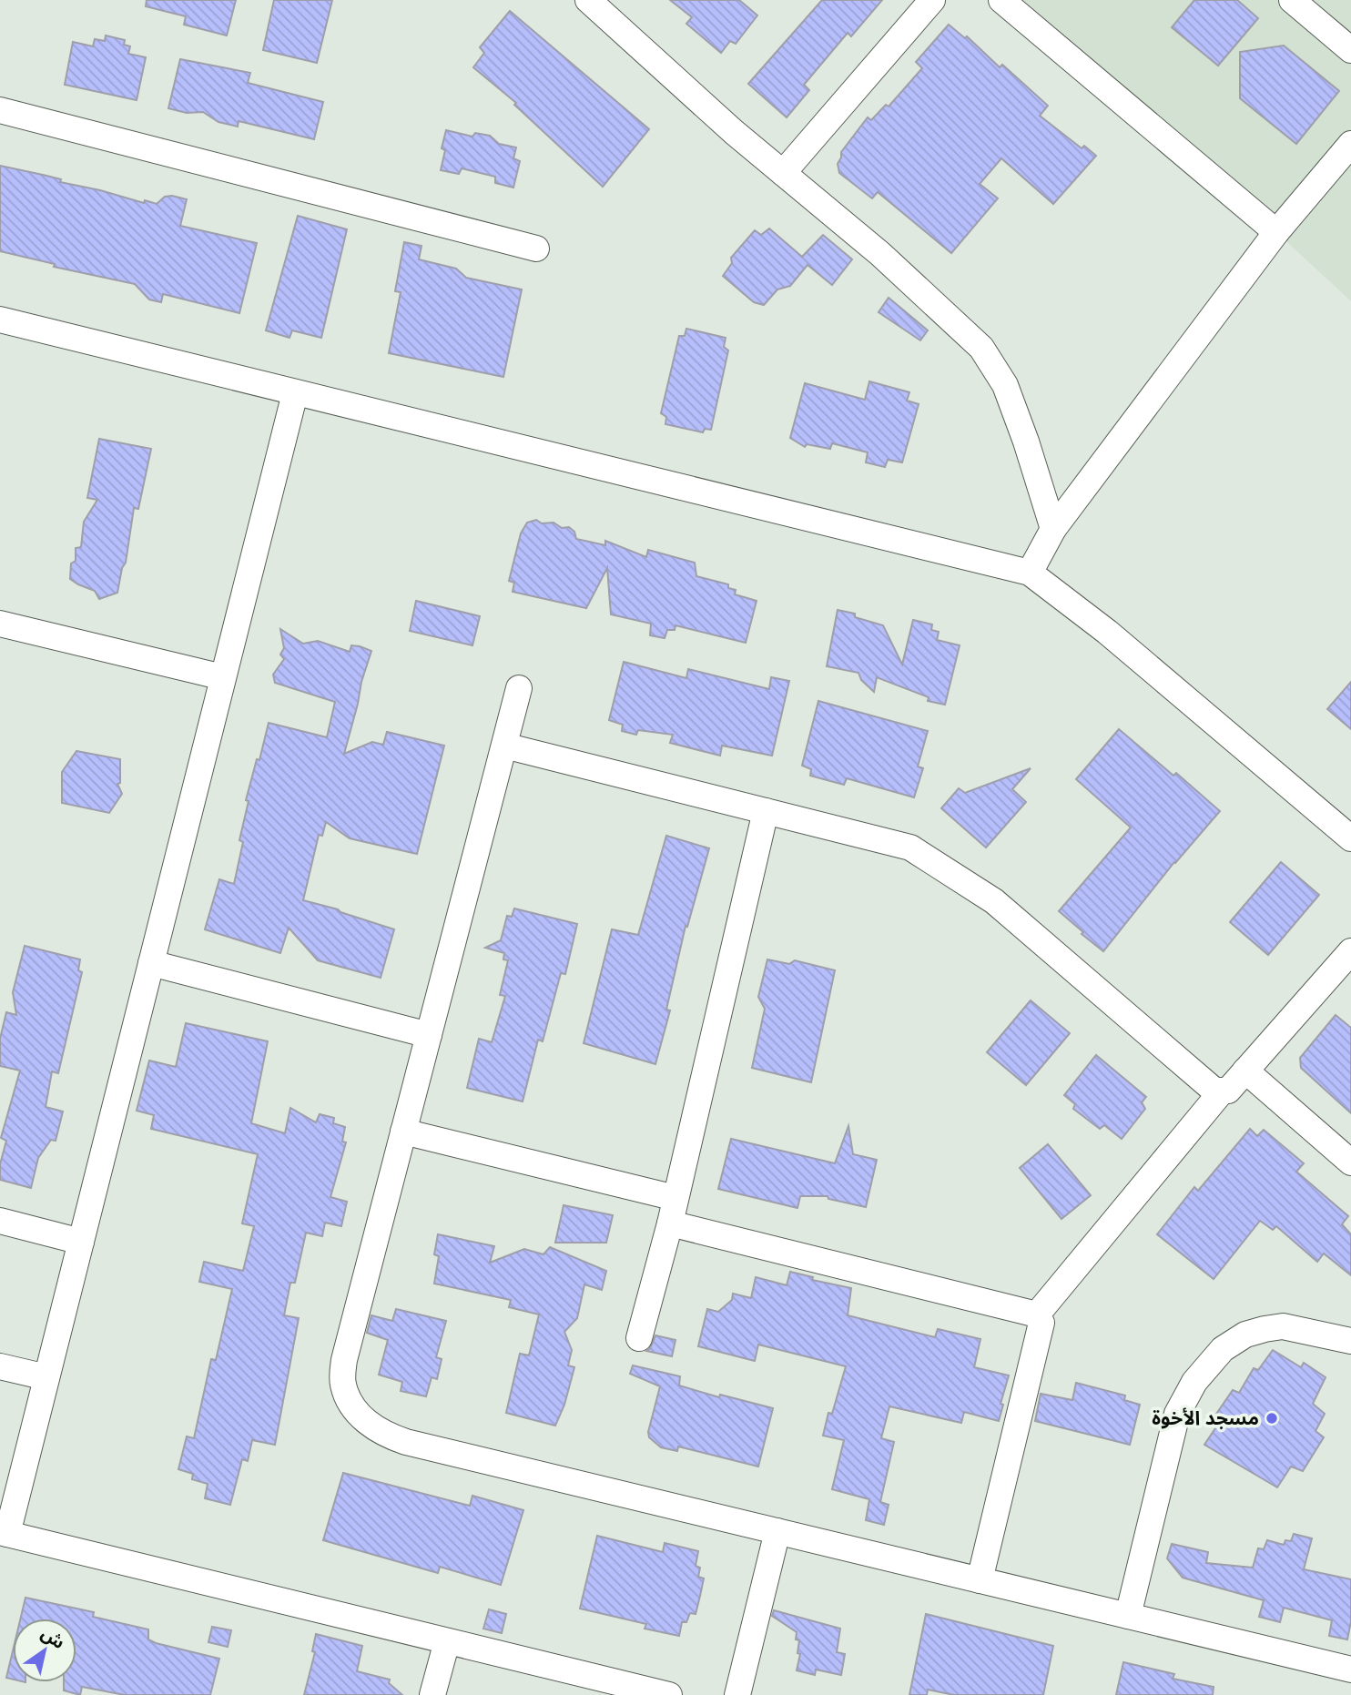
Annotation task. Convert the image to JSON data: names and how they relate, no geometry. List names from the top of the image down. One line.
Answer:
{"places":["مسجد الأخوة"],"north":"top right"}
